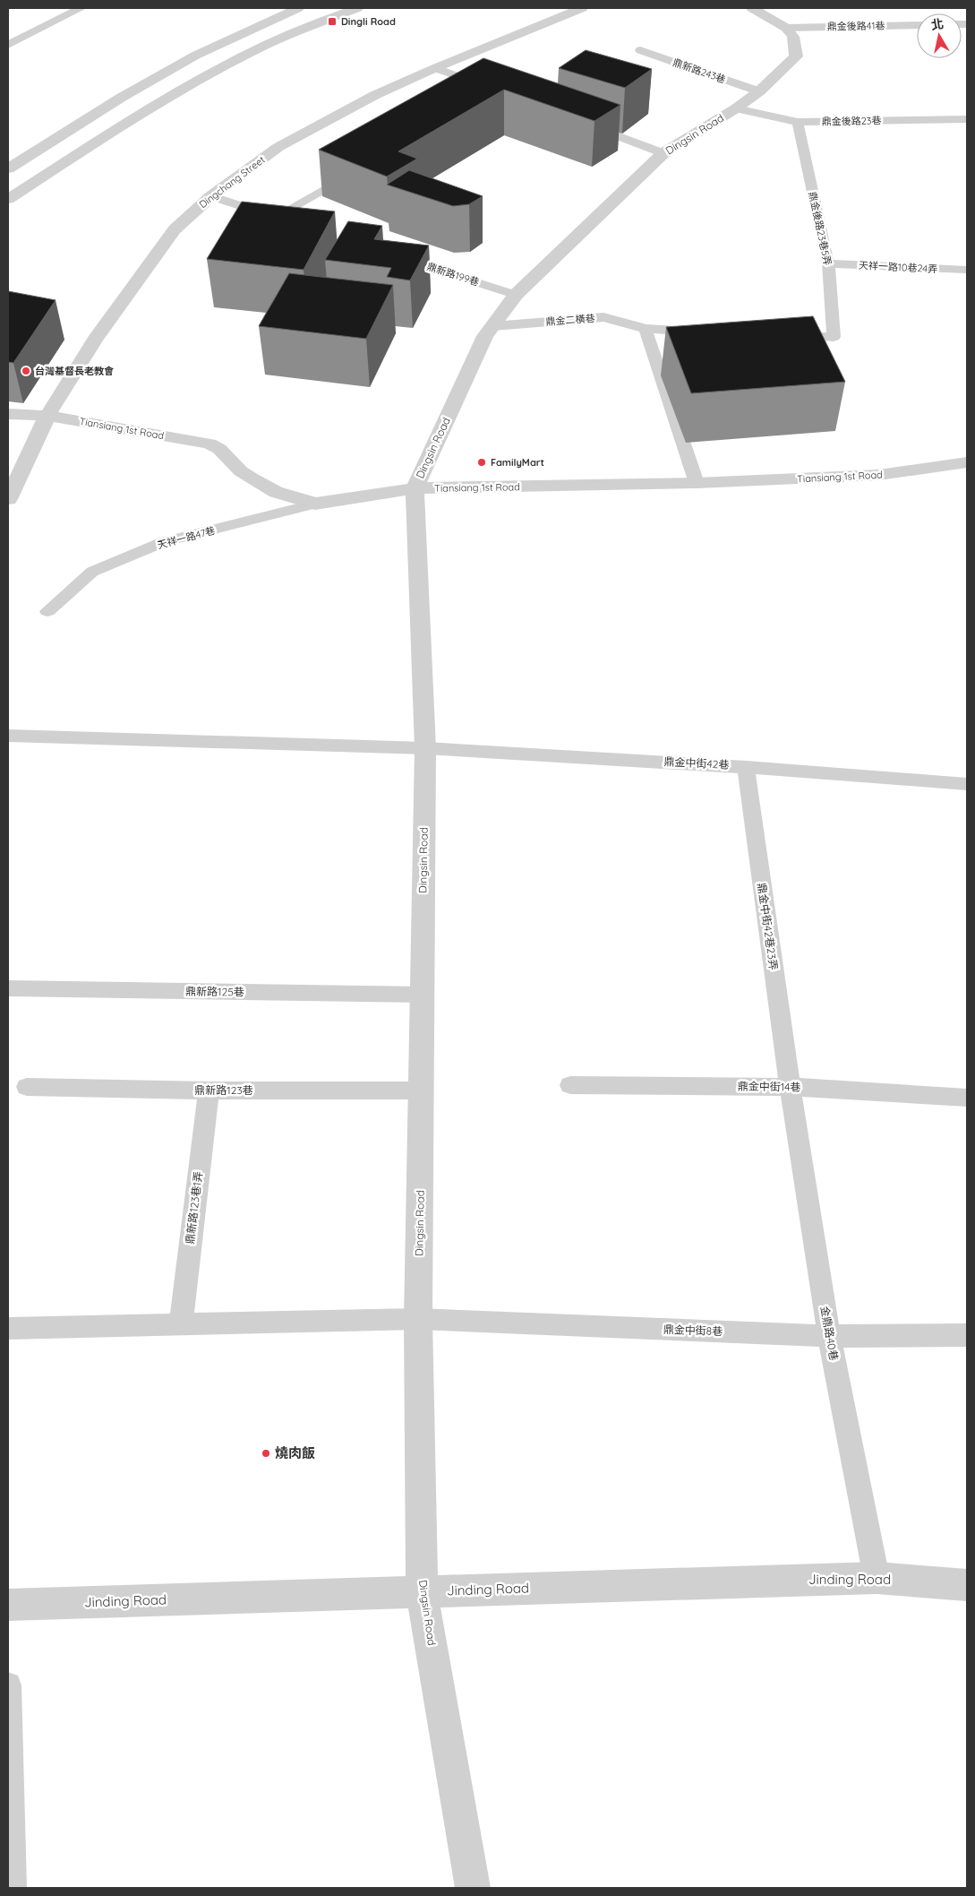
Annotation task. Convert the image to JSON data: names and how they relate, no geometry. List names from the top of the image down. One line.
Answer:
{"streets":{"street":["Dingsin Road","Dingchang Street","Tiansiang 1st Road","Jinding Road"],"lane":["鼎金後路41巷","鼎新路243巷","鼎金後路23巷","鼎金後路23巷5弄","天祥一路10巷24弄","鼎新路199巷","鼎金二橫巷","天祥一路47巷","鼎金中街42巷","鼎金中街42巷23弄","鼎新路125巷","鼎金中街14巷","鼎新路123巷","鼎新路123巷1弄","鼎金中街8巷","金鼎路40巷"]},"crossings":[["鼎金後路41巷","Dingsin Road"],["鼎新路243巷","Dingsin Road"],["鼎金後路23巷","Dingsin Road"],["鼎金後路23巷","鼎金後路23巷5弄"],["Dingsin Road","鼎新路199巷"],["Dingsin Road","鼎金二橫巷"],["Dingsin Road","Tiansiang 1st Road"],["Dingsin Road","鼎金中街42巷"],["Dingsin Road","鼎新路125巷"],["Dingsin Road","鼎新路123巷"],["Dingsin Road","鼎金中街8巷"],["Dingsin Road","Jinding Road"],["Dingchang Street","Tiansiang 1st Road"],["鼎金後路23巷5弄","天祥一路10巷24弄"],["Tiansiang 1st Road","天祥一路47巷"],["鼎金中街42巷","鼎金中街42巷23弄"],["鼎金中街42巷23弄","鼎金中街14巷"],["鼎金中街42巷23弄","金鼎路40巷"],["鼎金中街14巷","金鼎路40巷"],["鼎新路123巷","鼎新路123巷1弄"],["鼎新路123巷1弄","鼎金中街8巷"],["鼎金中街8巷","金鼎路40巷"],["金鼎路40巷","Jinding Road"]],"places":{"transit":["Dingli Road"],"other":["台灣基督長老教會","FamilyMart","燒肉飯"]},"north":"top"}
